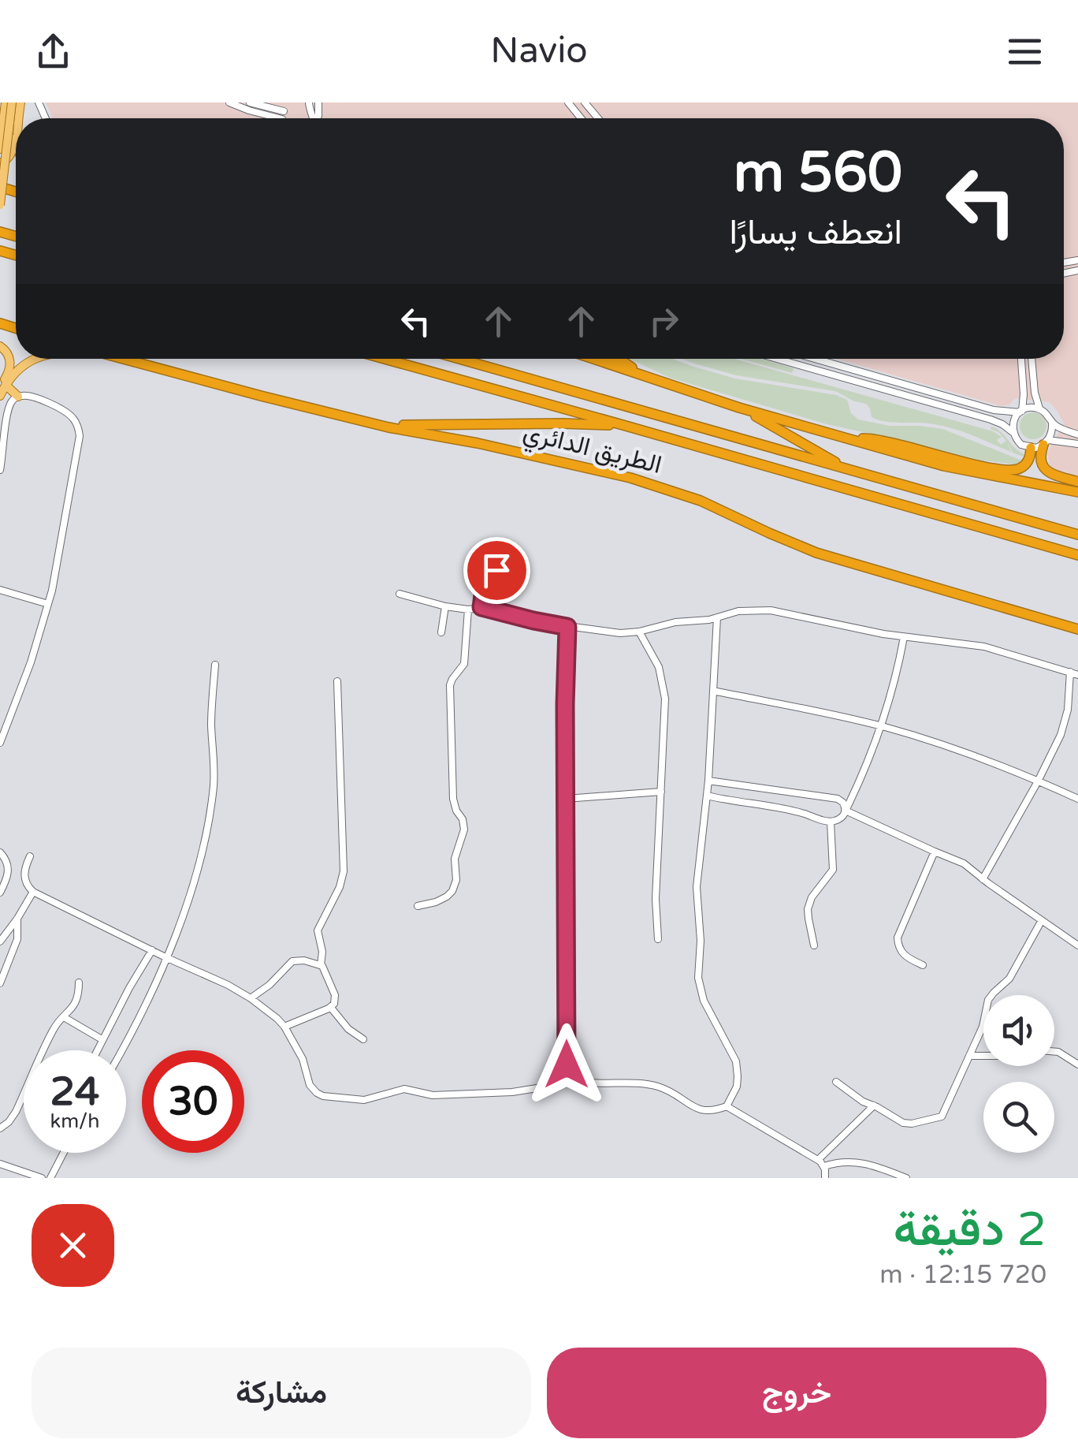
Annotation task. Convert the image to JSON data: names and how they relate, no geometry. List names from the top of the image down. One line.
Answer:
{"streets":{"highway":["الطريق الدائري"]},"page":{"header":"Navio","turn":["560 m","انعطف يسارًا"],"speed":"24 km/h","limit":"30","heading":["2 دقيقة","720 m · 12:15"],"buttons":["خروج","مشاركة"]}}
